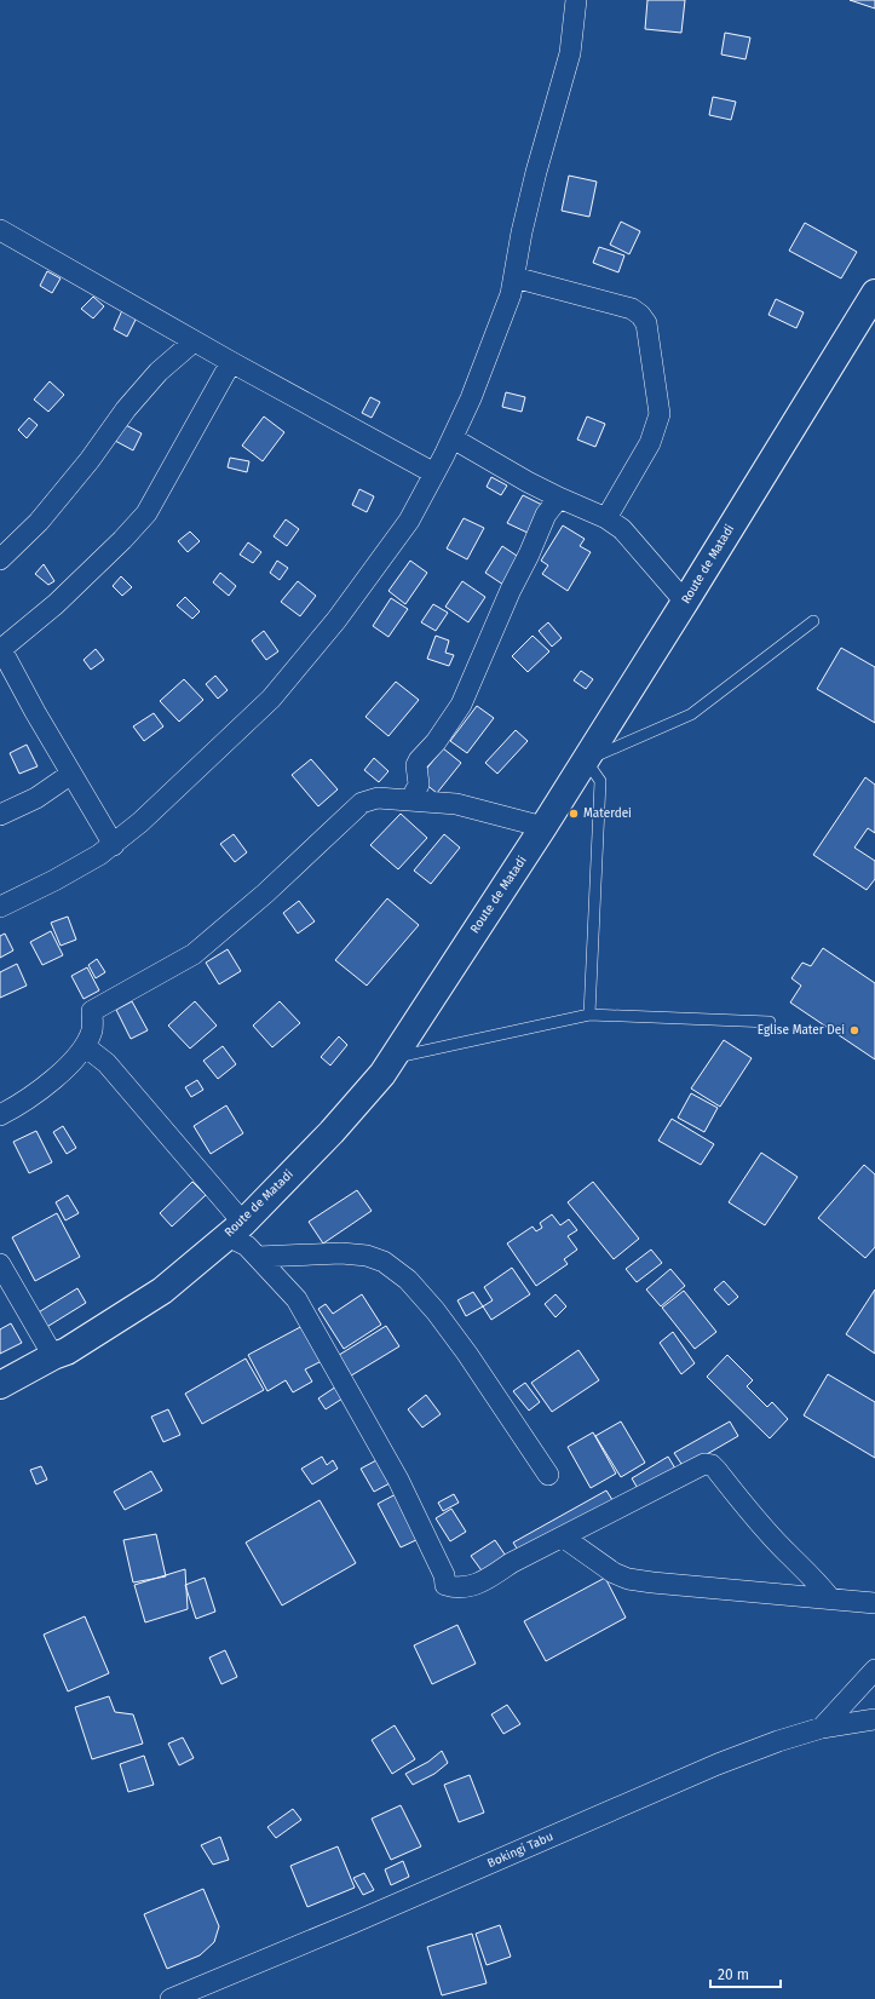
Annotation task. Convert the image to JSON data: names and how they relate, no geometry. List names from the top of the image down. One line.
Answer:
{"streets":{"highway":["Route de Matadi"],"street":["Bokingi Tabu"]},"places":["Materdei","Eglise Mater Dei"],"scale_bar":"20 m"}
